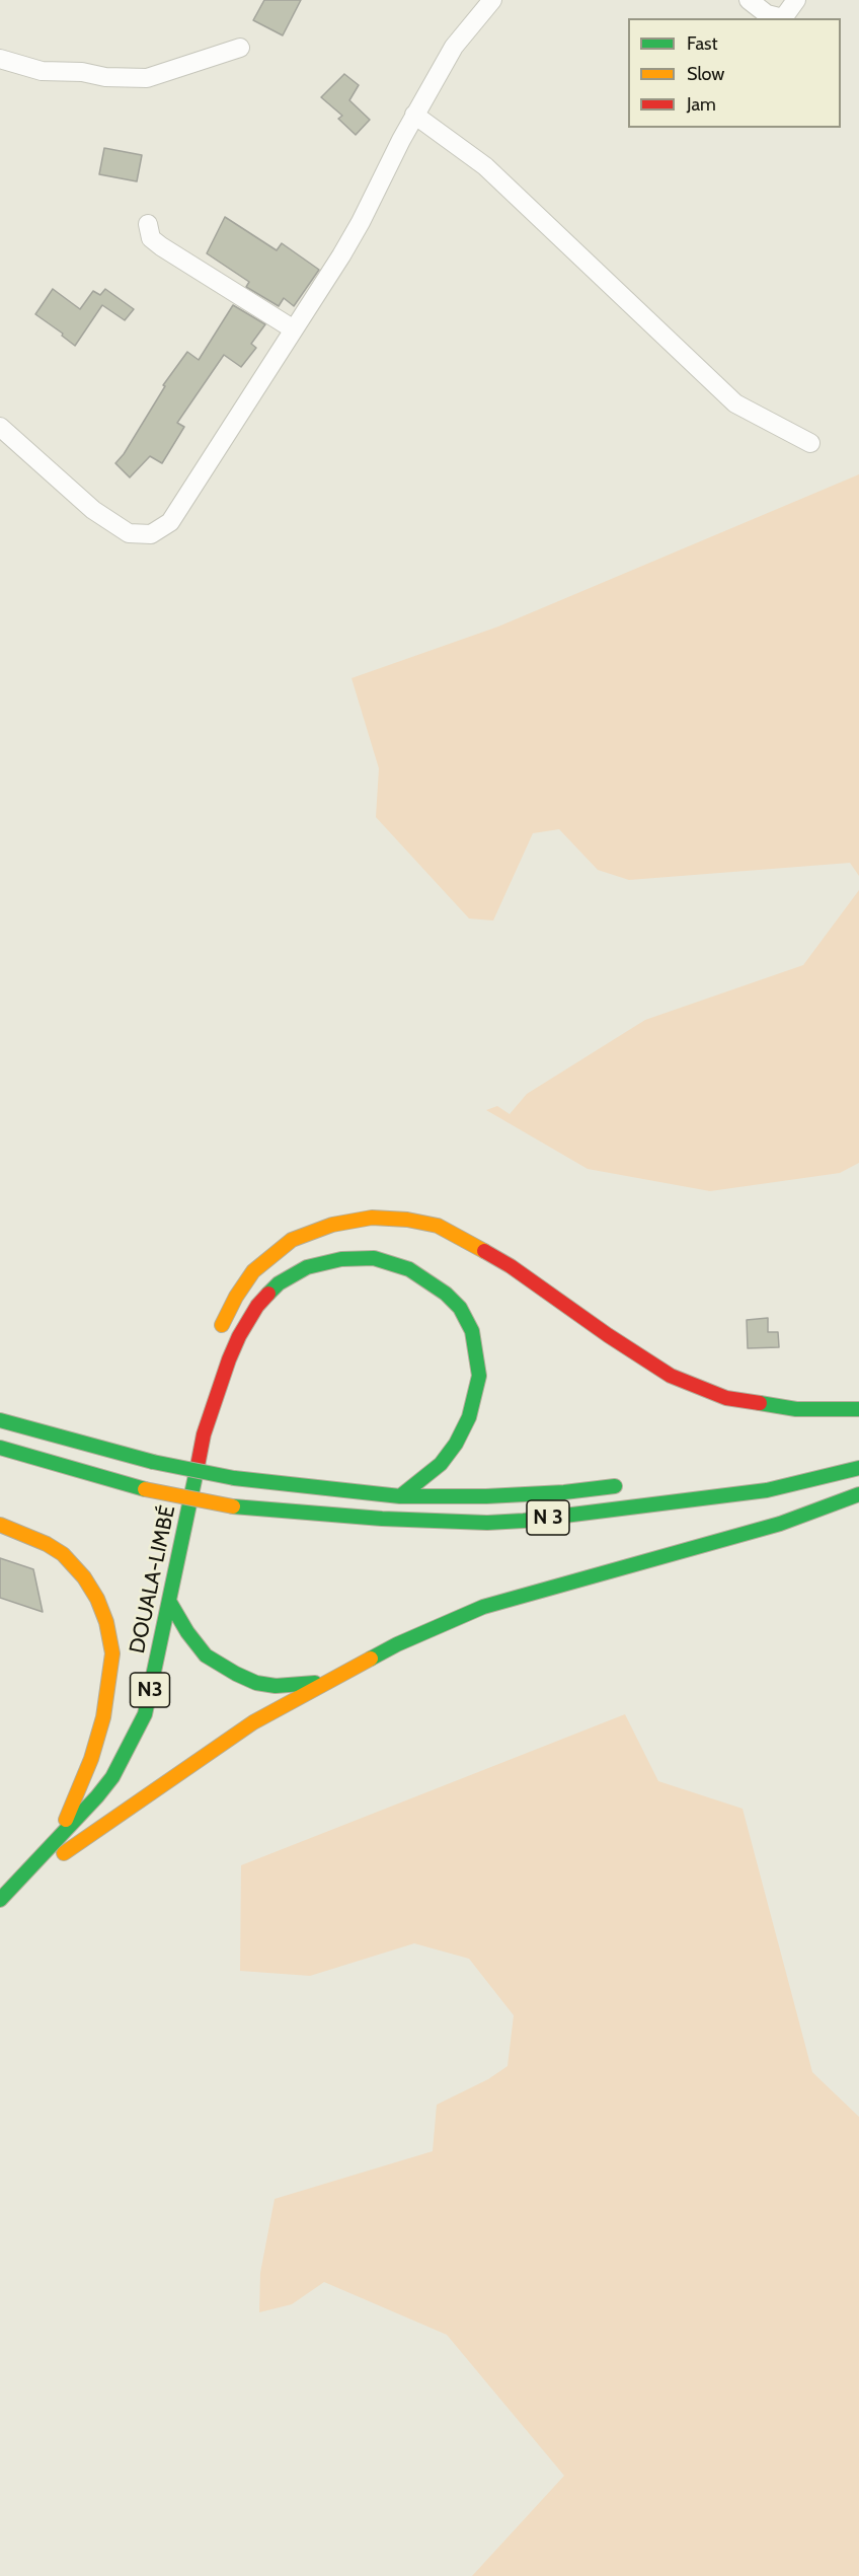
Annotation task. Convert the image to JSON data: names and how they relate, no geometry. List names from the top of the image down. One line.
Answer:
{"streets":{"highway":["N 3","DOUALA-LIMBÉ","N3"]},"legend":["Fast","Slow","Jam"]}
